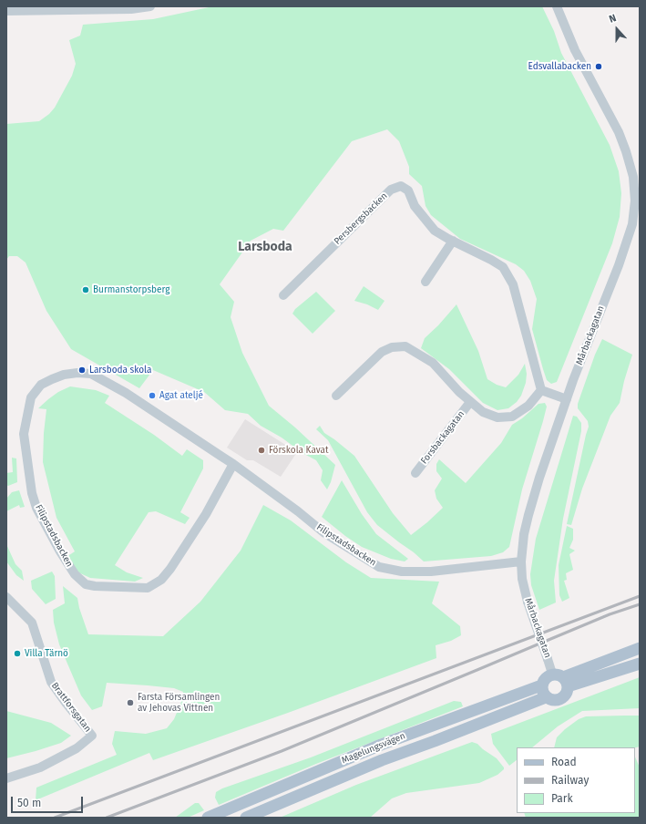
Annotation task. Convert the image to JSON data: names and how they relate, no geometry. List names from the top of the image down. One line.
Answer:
{"streets":{"main road":["Magelungsvägen"],"street":["Persbergsbacken","Mårbackagatan","Forsbackagatan","Filipstadsbacken","Brattforsgatan"]},"crossings":[["Persbergsbacken","Forsbackagatan"],["Mårbackagatan","Filipstadsbacken"],["Mårbackagatan","Magelungsvägen"]],"districts":["Larsboda"],"places":["Edsvallabacken","Burmanstorpsberg","Larsboda skola","Agat ateljé","Förskola Kavat","Villa Tärnö","Farsta Församlingen av Jehovas Vittnen"],"legend":["Road","Railway","Park"],"scale_bar":"50 m","north":"top"}
